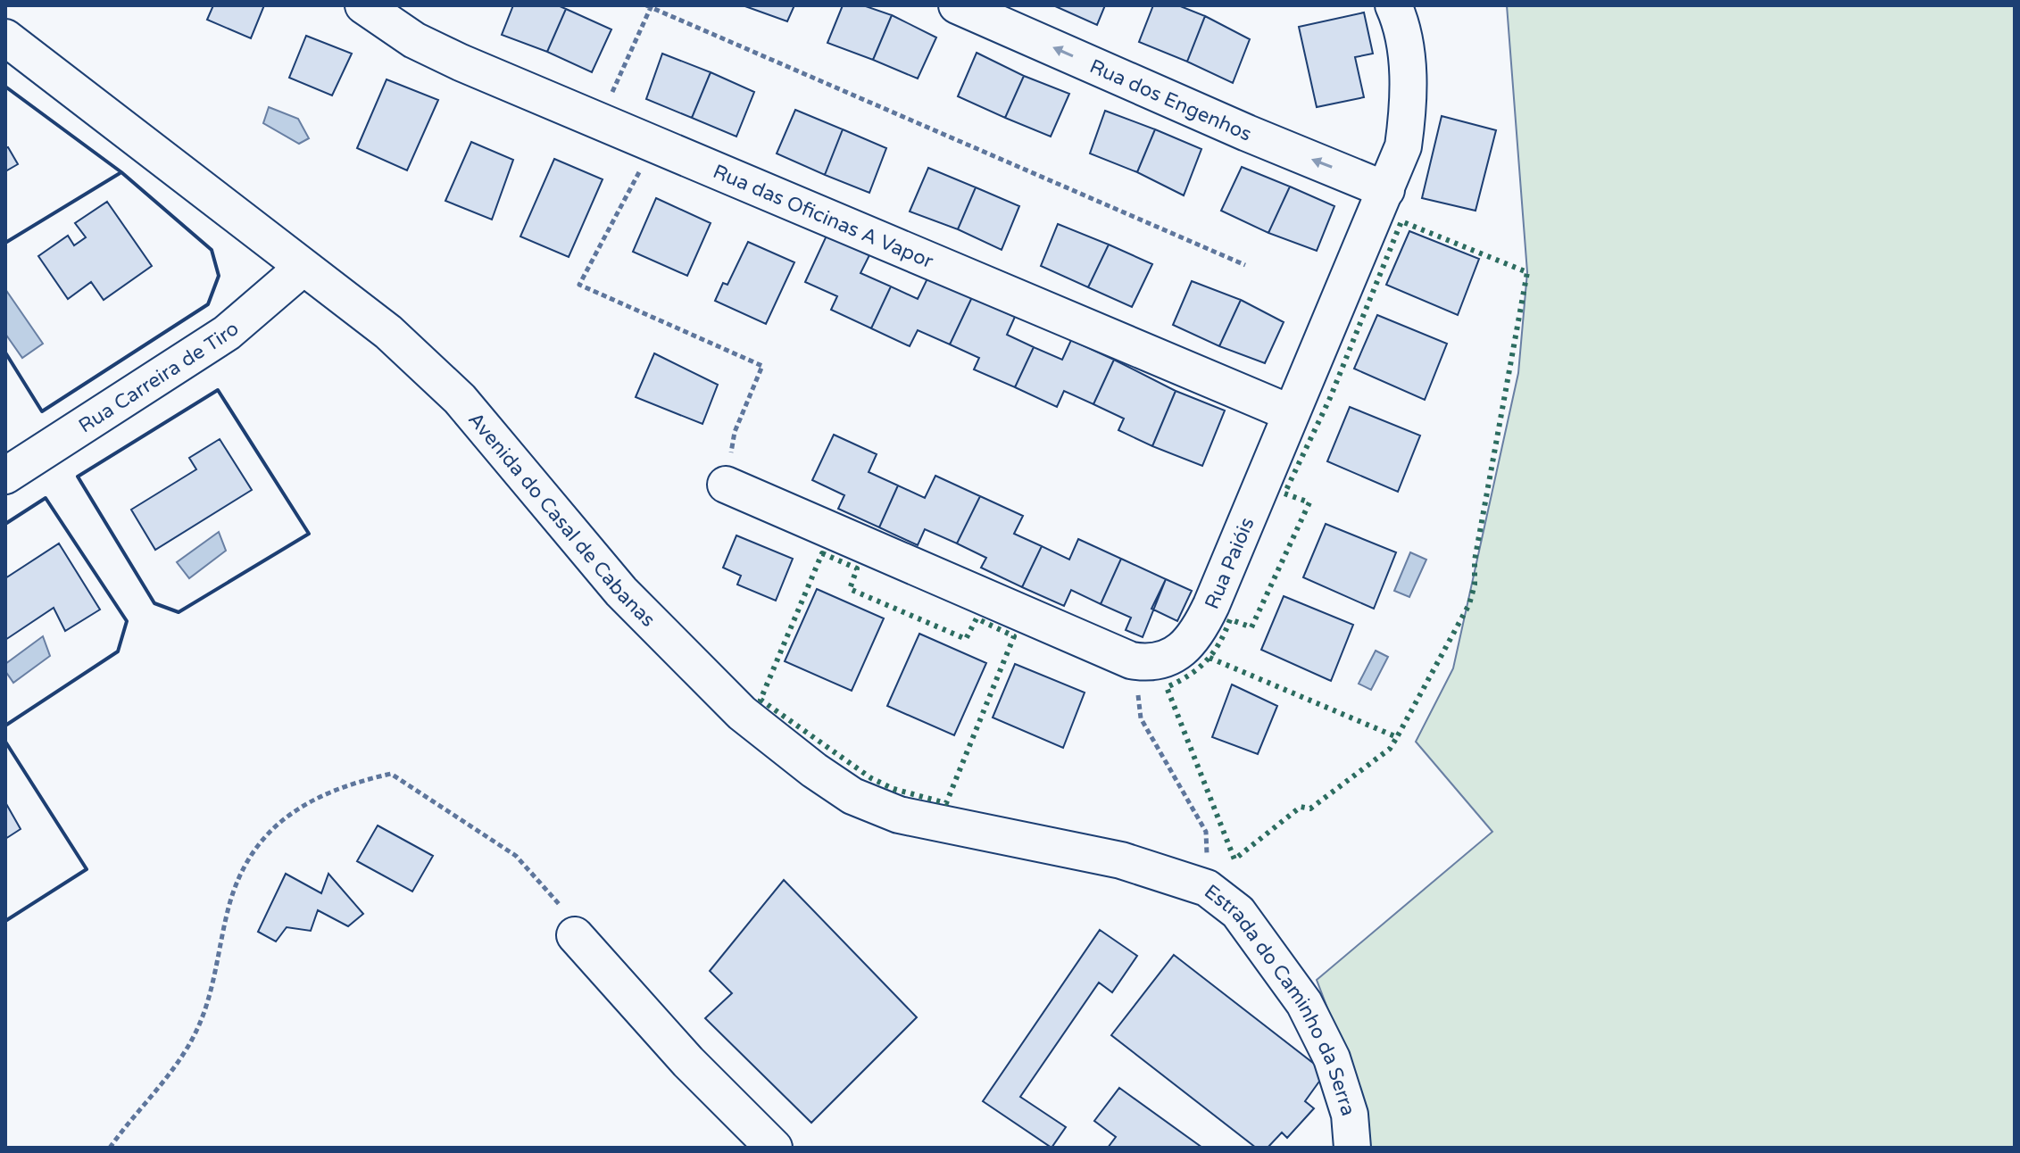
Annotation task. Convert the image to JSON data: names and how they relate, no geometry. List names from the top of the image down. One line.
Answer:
{"streets":{"street":["Rua dos Engenhos","Rua das Oficinas A Vapor","Rua Carreira de Tiro","Avenida do Casal de Cabanas","Rua Paióis","Estrada do Caminho da Serra"]},"crossings":[["Rua dos Engenhos","Rua Paióis"],["Rua das Oficinas A Vapor","Rua Paióis"],["Rua Carreira de Tiro","Avenida do Casal de Cabanas"],["Avenida do Casal de Cabanas","Estrada do Caminho da Serra"]],"one_way":["Rua dos Engenhos"]}
